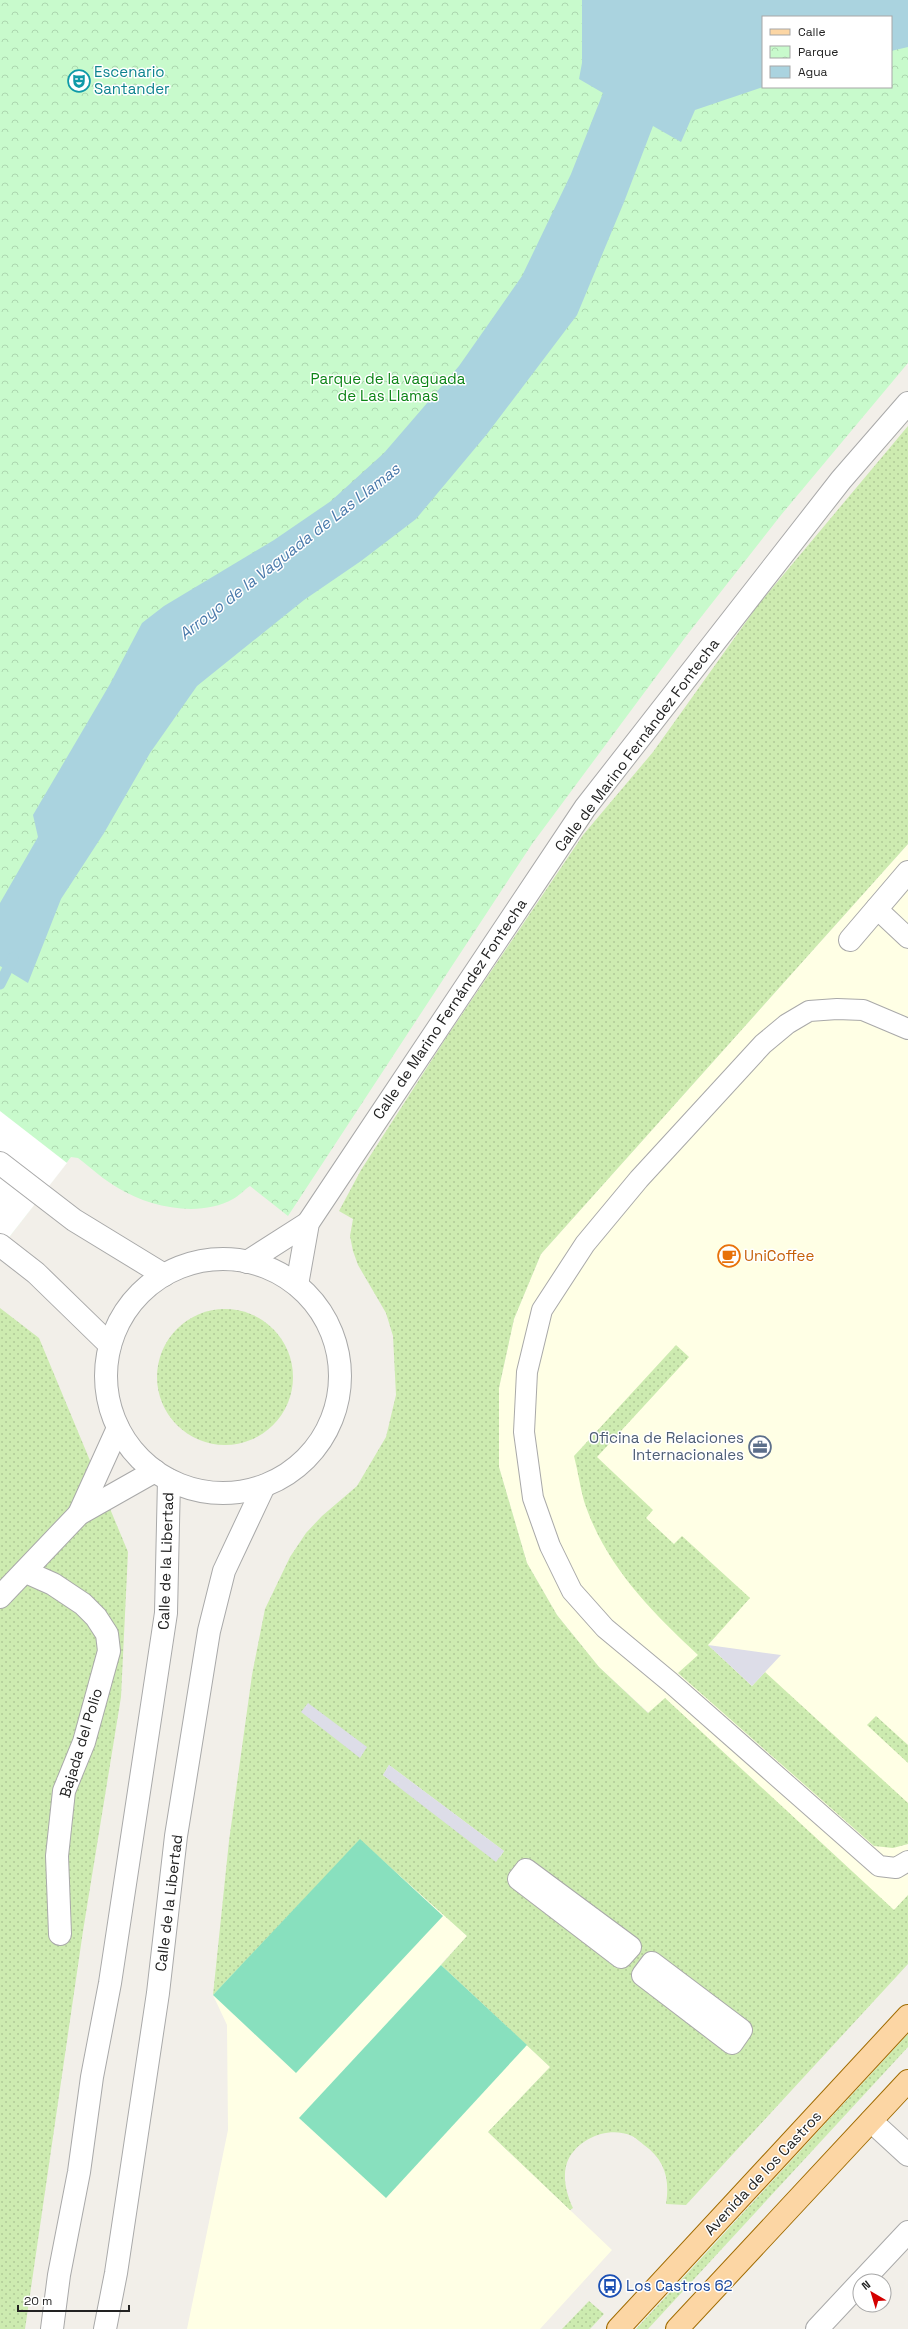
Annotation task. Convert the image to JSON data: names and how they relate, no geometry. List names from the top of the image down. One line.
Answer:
{"streets":{"main road":["Avenida de los Castros"],"street":["Calle de Marino Fernández Fontecha","Calle de la Libertad","Bajada del Polio"]},"water":["Arroyo de la Vaguada de Las Llamas"],"parks":["Parque de la vaguada de Las Llamas"],"places":{"theatre":["Escenario Santander"],"cafe":["UniCoffee"],"office":["Oficina de Relaciones Internacionales"],"bus stop":["Los Castros 62"]},"legend":["Calle","Parque","Agua"],"scale_bar":"20 m","north":"top left"}
